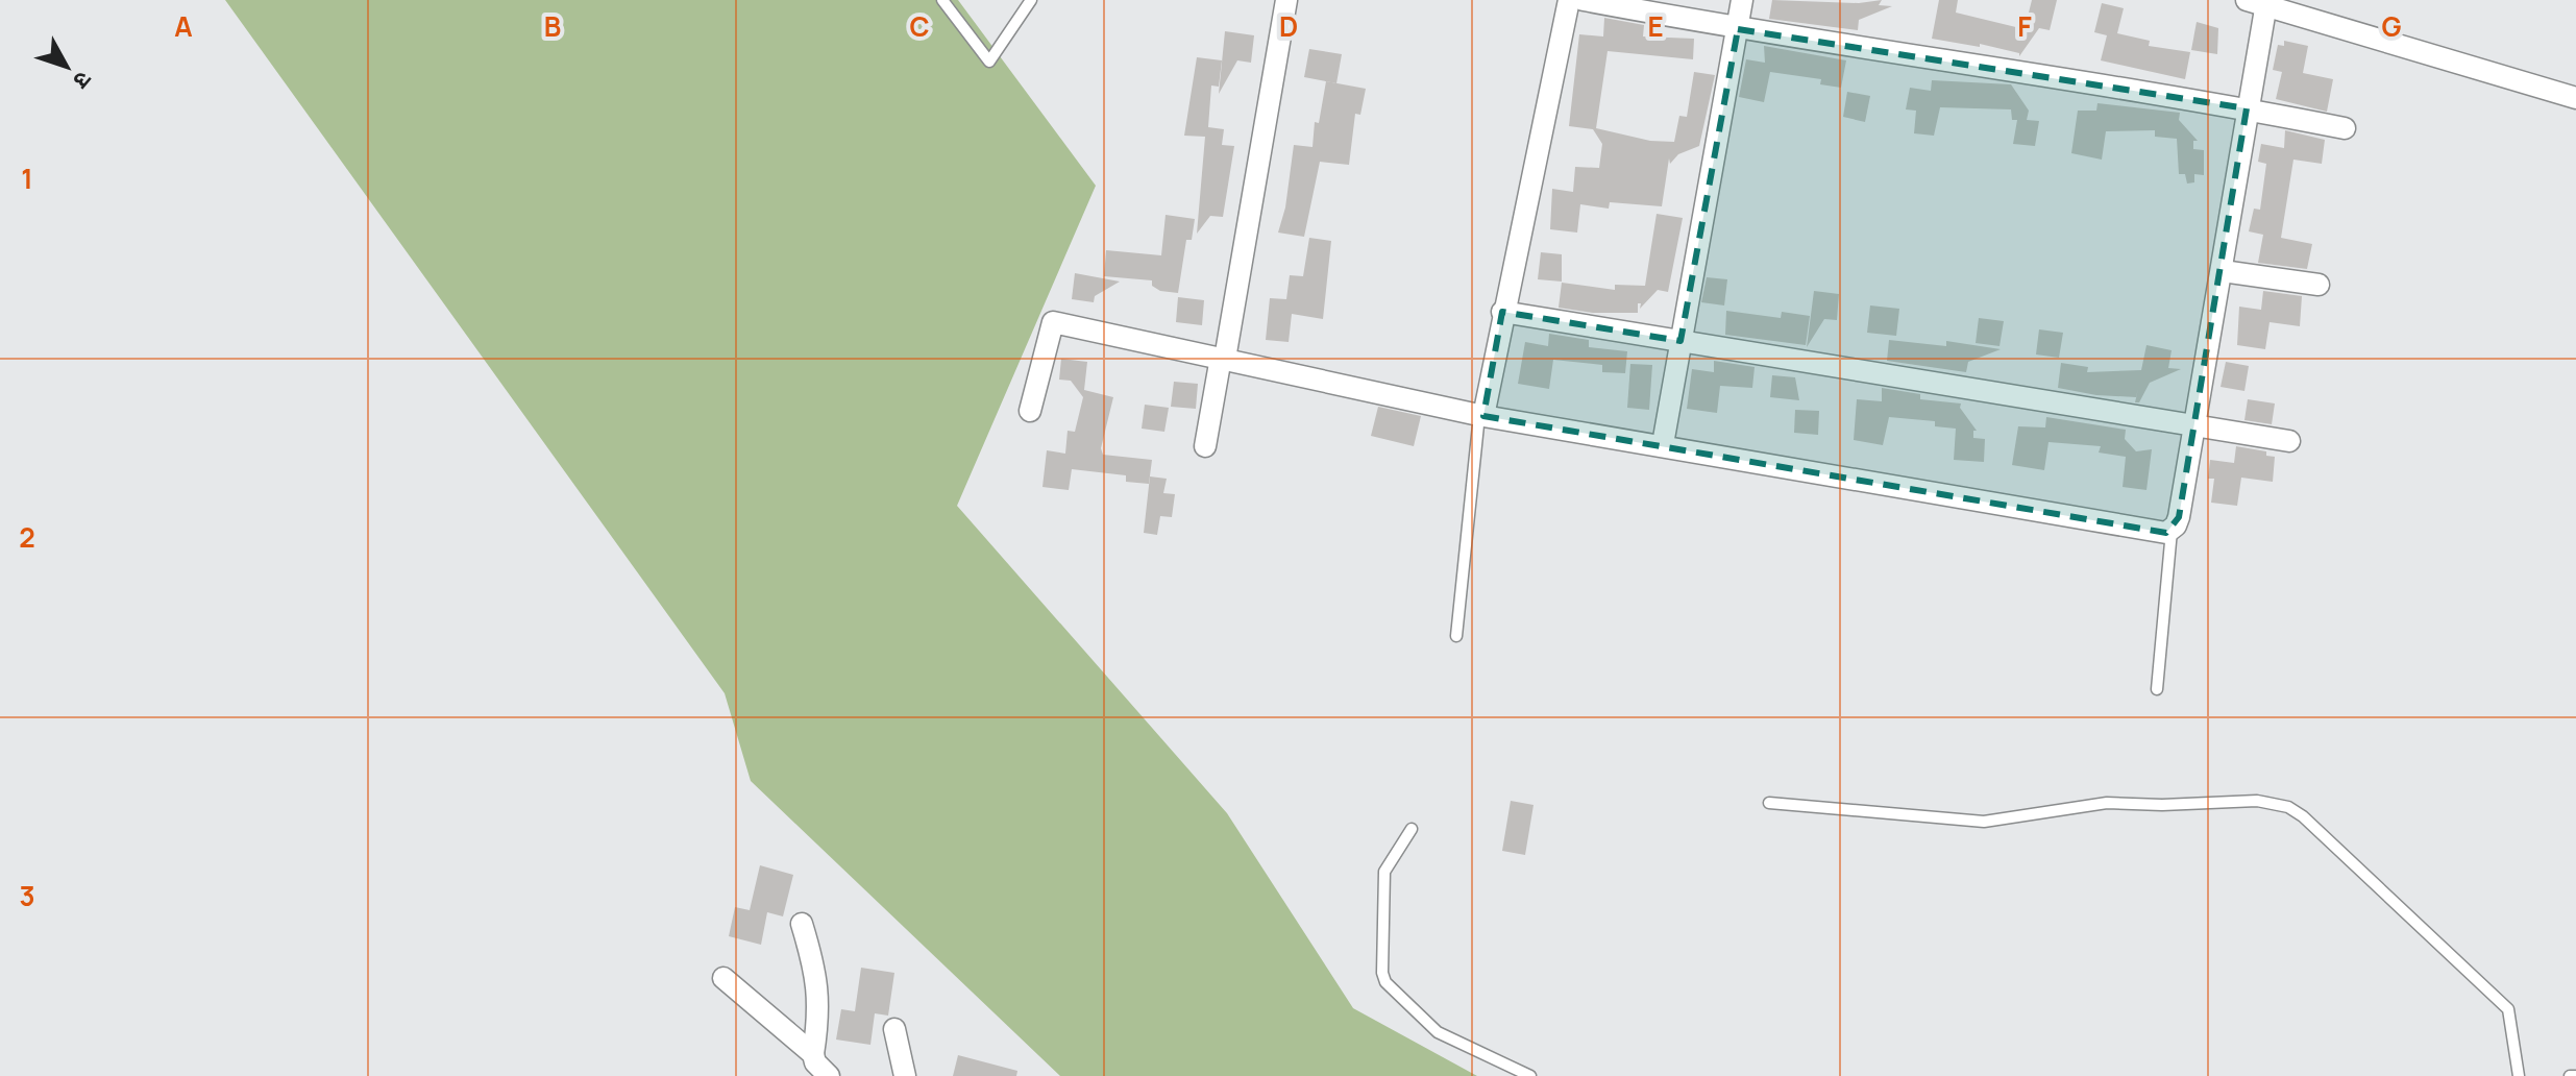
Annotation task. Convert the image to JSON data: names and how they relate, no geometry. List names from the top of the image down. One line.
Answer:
{"north":"bottom right","grid":{"columns":["A","B","C","D","E","F","G"],"rows":["1","2","3"]}}
